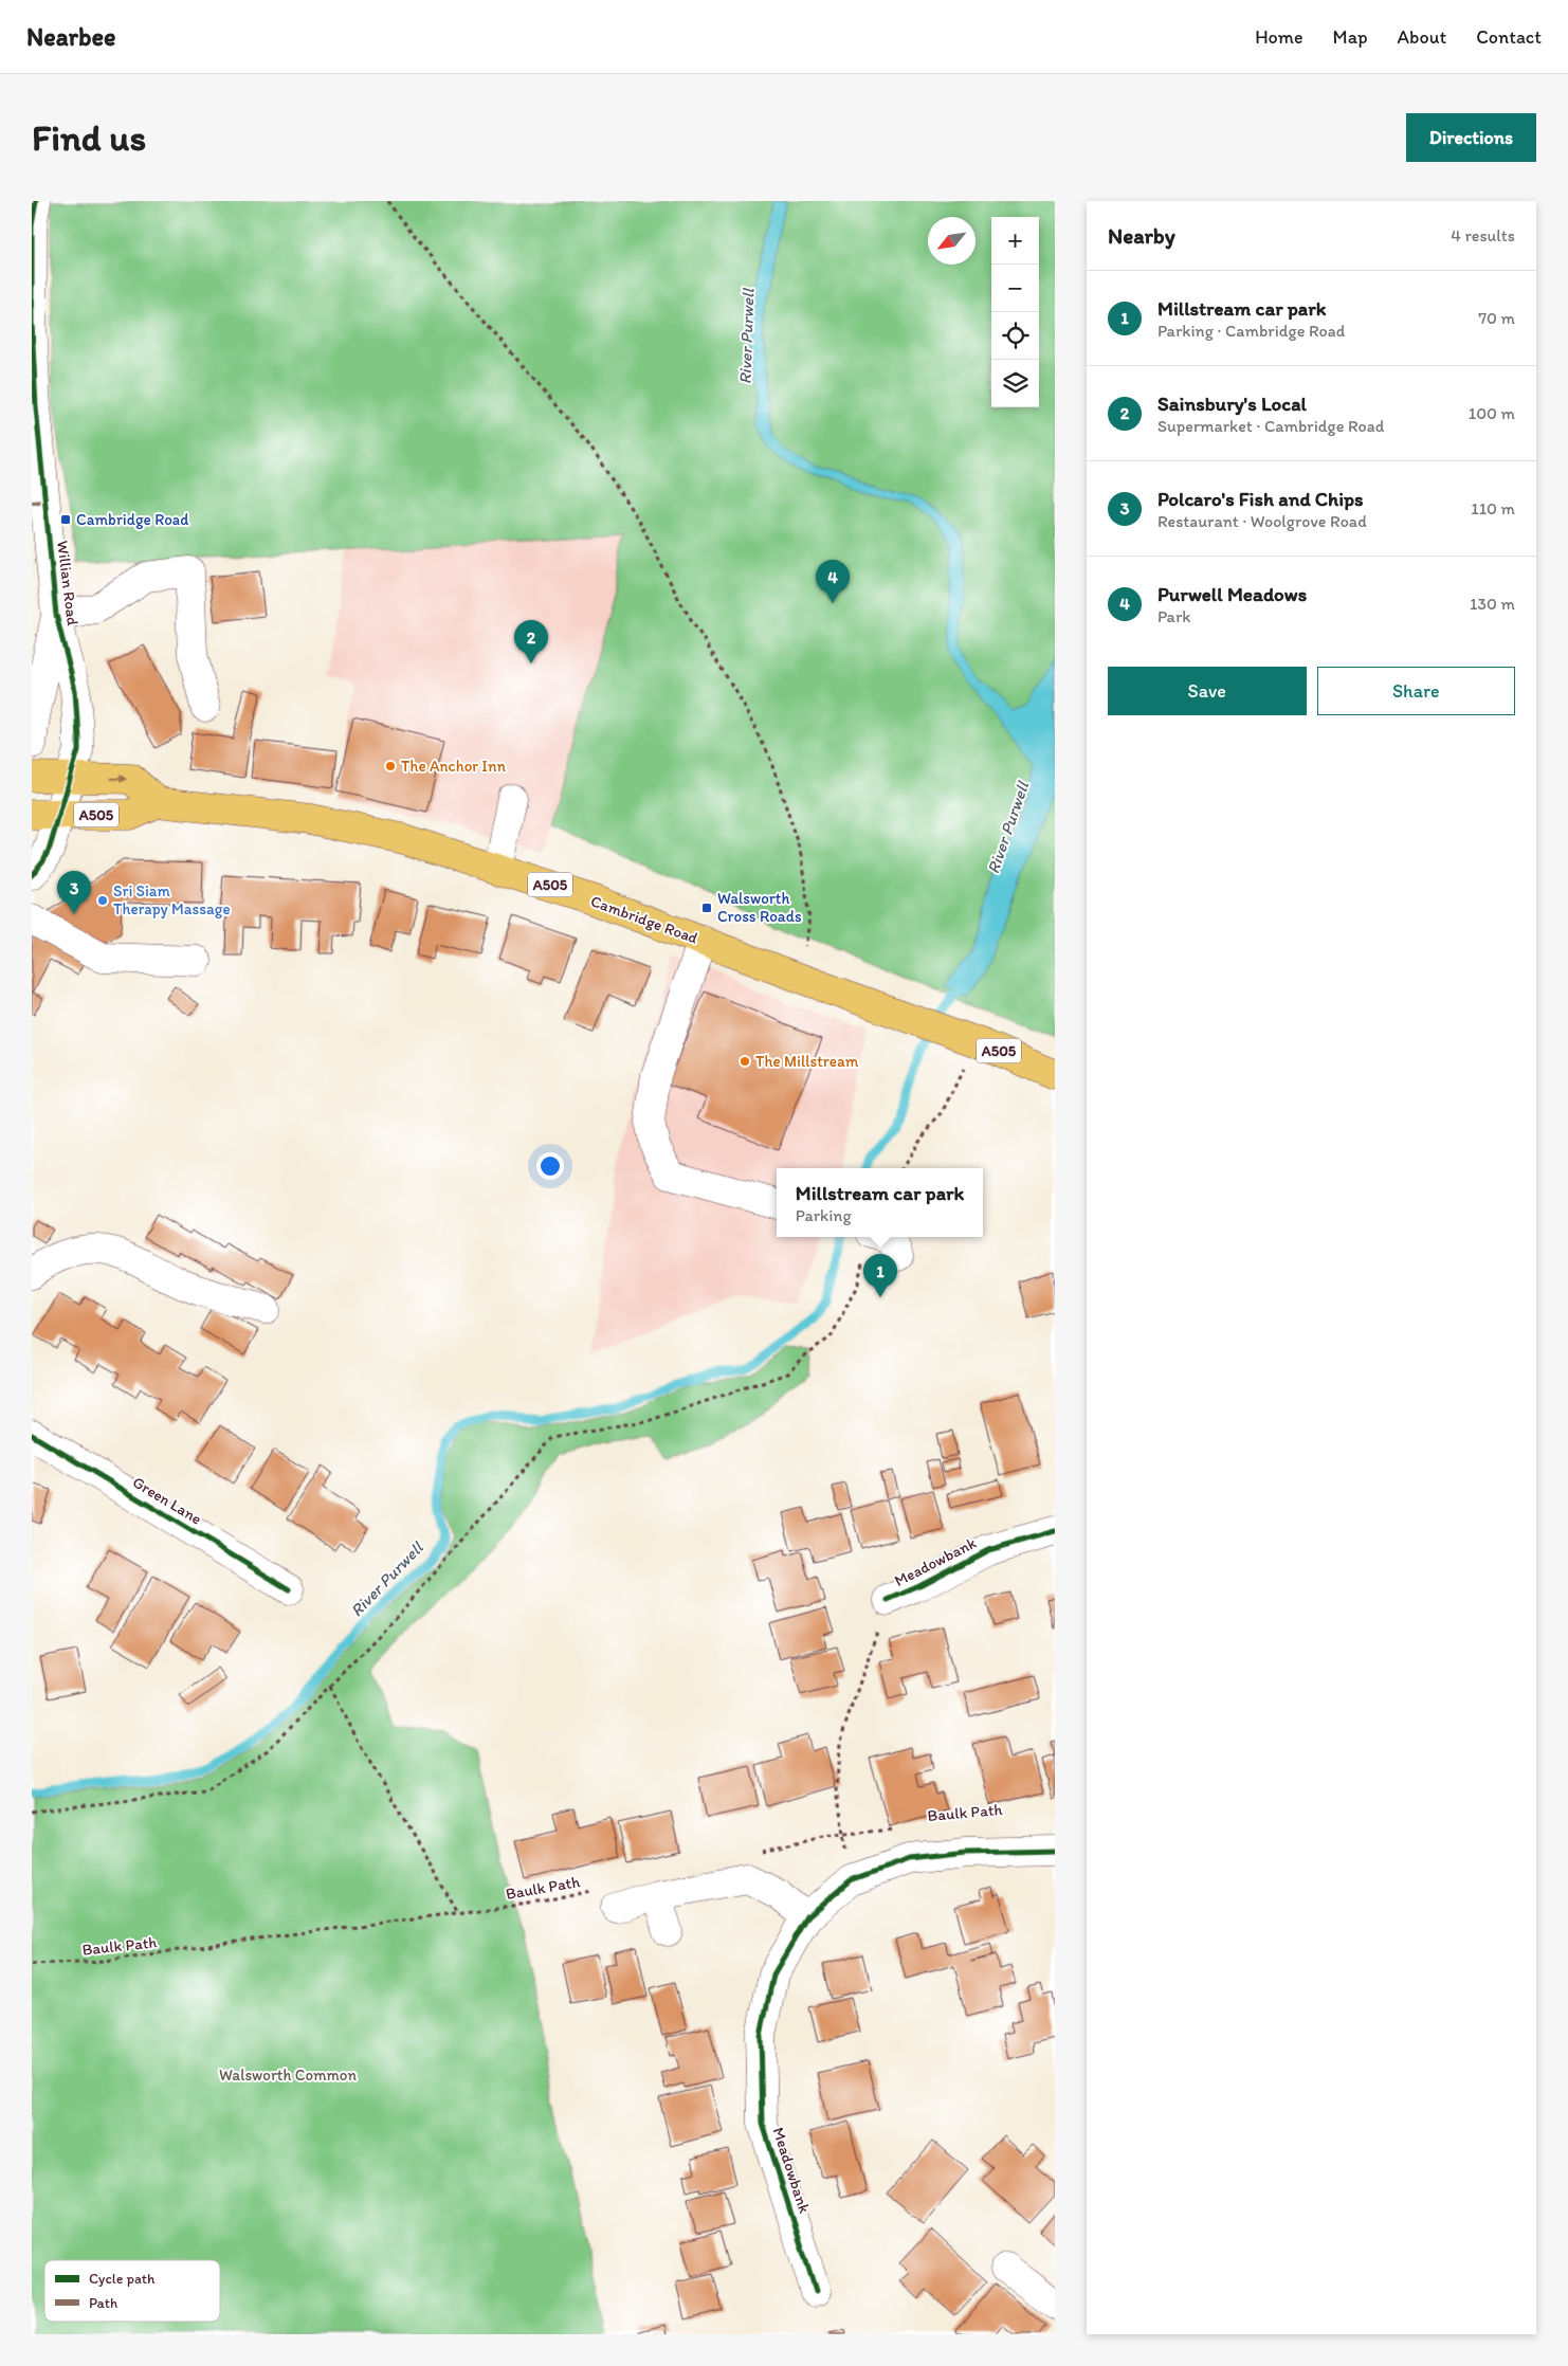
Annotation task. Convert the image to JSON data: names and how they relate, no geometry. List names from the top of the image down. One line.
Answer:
{"streets":{"main road":["A505","Cambridge Road"],"street":["Willian Road","Green Lane","Meadowbank"],"path":["Baulk Path"]},"crossings":[["Willian Road","A505"],["A505","Cambridge Road"]],"water":["River Purwell"],"parks":["Walsworth Common"],"places":{"transit":["Cambridge Road","Walsworth Cross Roads"],"other":["The Anchor Inn","Sri Siam Therapy Massage","The Millstream"]},"legend":["Cycle path","Path"],"north":"bottom left","page":{"header":"Nearbee","nav":["Home","Map","About","Contact"],"buttons":["Directions",["Save","Share"]],"title":"Find us","heading":["Nearby","4 results"],"map_buttons":["+","−"],"list":[{"mark":"1","name":"Millstream car park","note":"Parking · Cambridge Road","value":"70 m"},{"mark":"2","name":"Sainsbury's Local","note":"Supermarket · Cambridge Road","value":"100 m"},{"mark":"3","name":"Polcaro's Fish and Chips","note":"Restaurant · Woolgrove Road","value":"110 m"},{"mark":"4","name":"Purwell Meadows","note":"Park","value":"130 m"}],"pins":["4","2","3","1"],"popup":["Millstream car park","Parking"]}}
